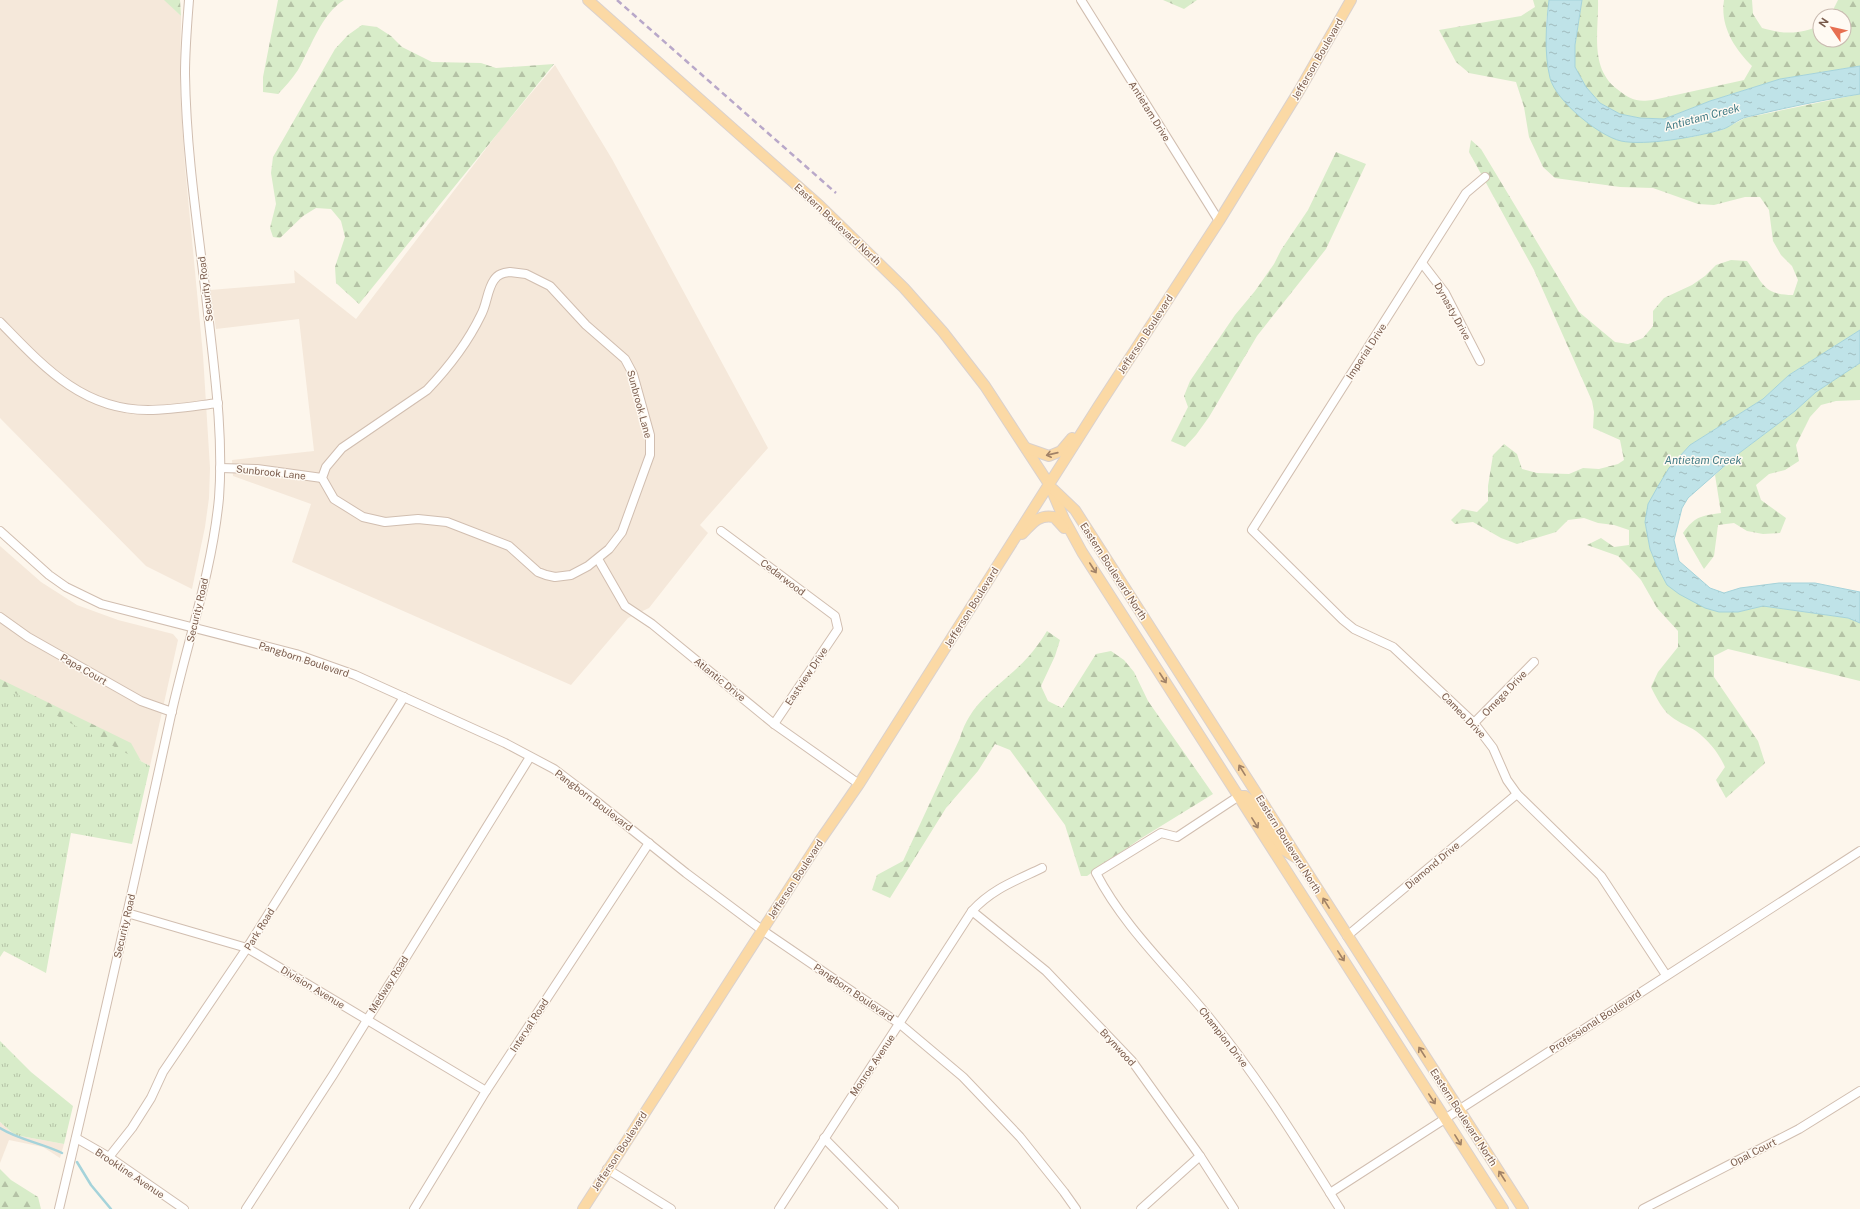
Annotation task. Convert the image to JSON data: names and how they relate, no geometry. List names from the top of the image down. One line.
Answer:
{"streets":{"main road":["Jefferson Boulevard","Eastern Boulevard North"],"street":["Antietam Drive","Security Road","Dynasty Drive","Imperial Drive","Sunbrook Lane","Cedarwood","Pangborn Boulevard","Papa Court","Eastview Drive","Atlantic Drive","Omega Drive","Cameo Drive","Diamond Drive","Park Road","Medway Road","Division Avenue","Professional Boulevard","Interval Road","Champion Drive","Brynwood","Monroe Avenue","Opal Court","Brookline Avenue"]},"crossings":[["Jefferson Boulevard","Antietam Drive"],["Jefferson Boulevard","Eastern Boulevard North"],["Jefferson Boulevard","Pangborn Boulevard"],["Jefferson Boulevard","Atlantic Drive"],["Eastern Boulevard North","Diamond Drive"],["Eastern Boulevard North","Professional Boulevard"],["Eastern Boulevard North","Champion Drive"],["Security Road","Sunbrook Lane"],["Security Road","Pangborn Boulevard"],["Security Road","Papa Court"],["Security Road","Division Avenue"],["Security Road","Brookline Avenue"],["Dynasty Drive","Imperial Drive"],["Imperial Drive","Cameo Drive"],["Sunbrook Lane","Atlantic Drive"],["Cedarwood","Eastview Drive"],["Pangborn Boulevard","Park Road"],["Pangborn Boulevard","Medway Road"],["Pangborn Boulevard","Interval Road"],["Pangborn Boulevard","Monroe Avenue"],["Eastview Drive","Atlantic Drive"],["Omega Drive","Cameo Drive"],["Cameo Drive","Diamond Drive"],["Cameo Drive","Professional Boulevard"],["Park Road","Division Avenue"],["Park Road","Brookline Avenue"],["Medway Road","Division Avenue"],["Division Avenue","Interval Road"],["Professional Boulevard","Champion Drive"],["Brynwood","Monroe Avenue"]],"water":["Antietam Creek"],"north":"top left"}
